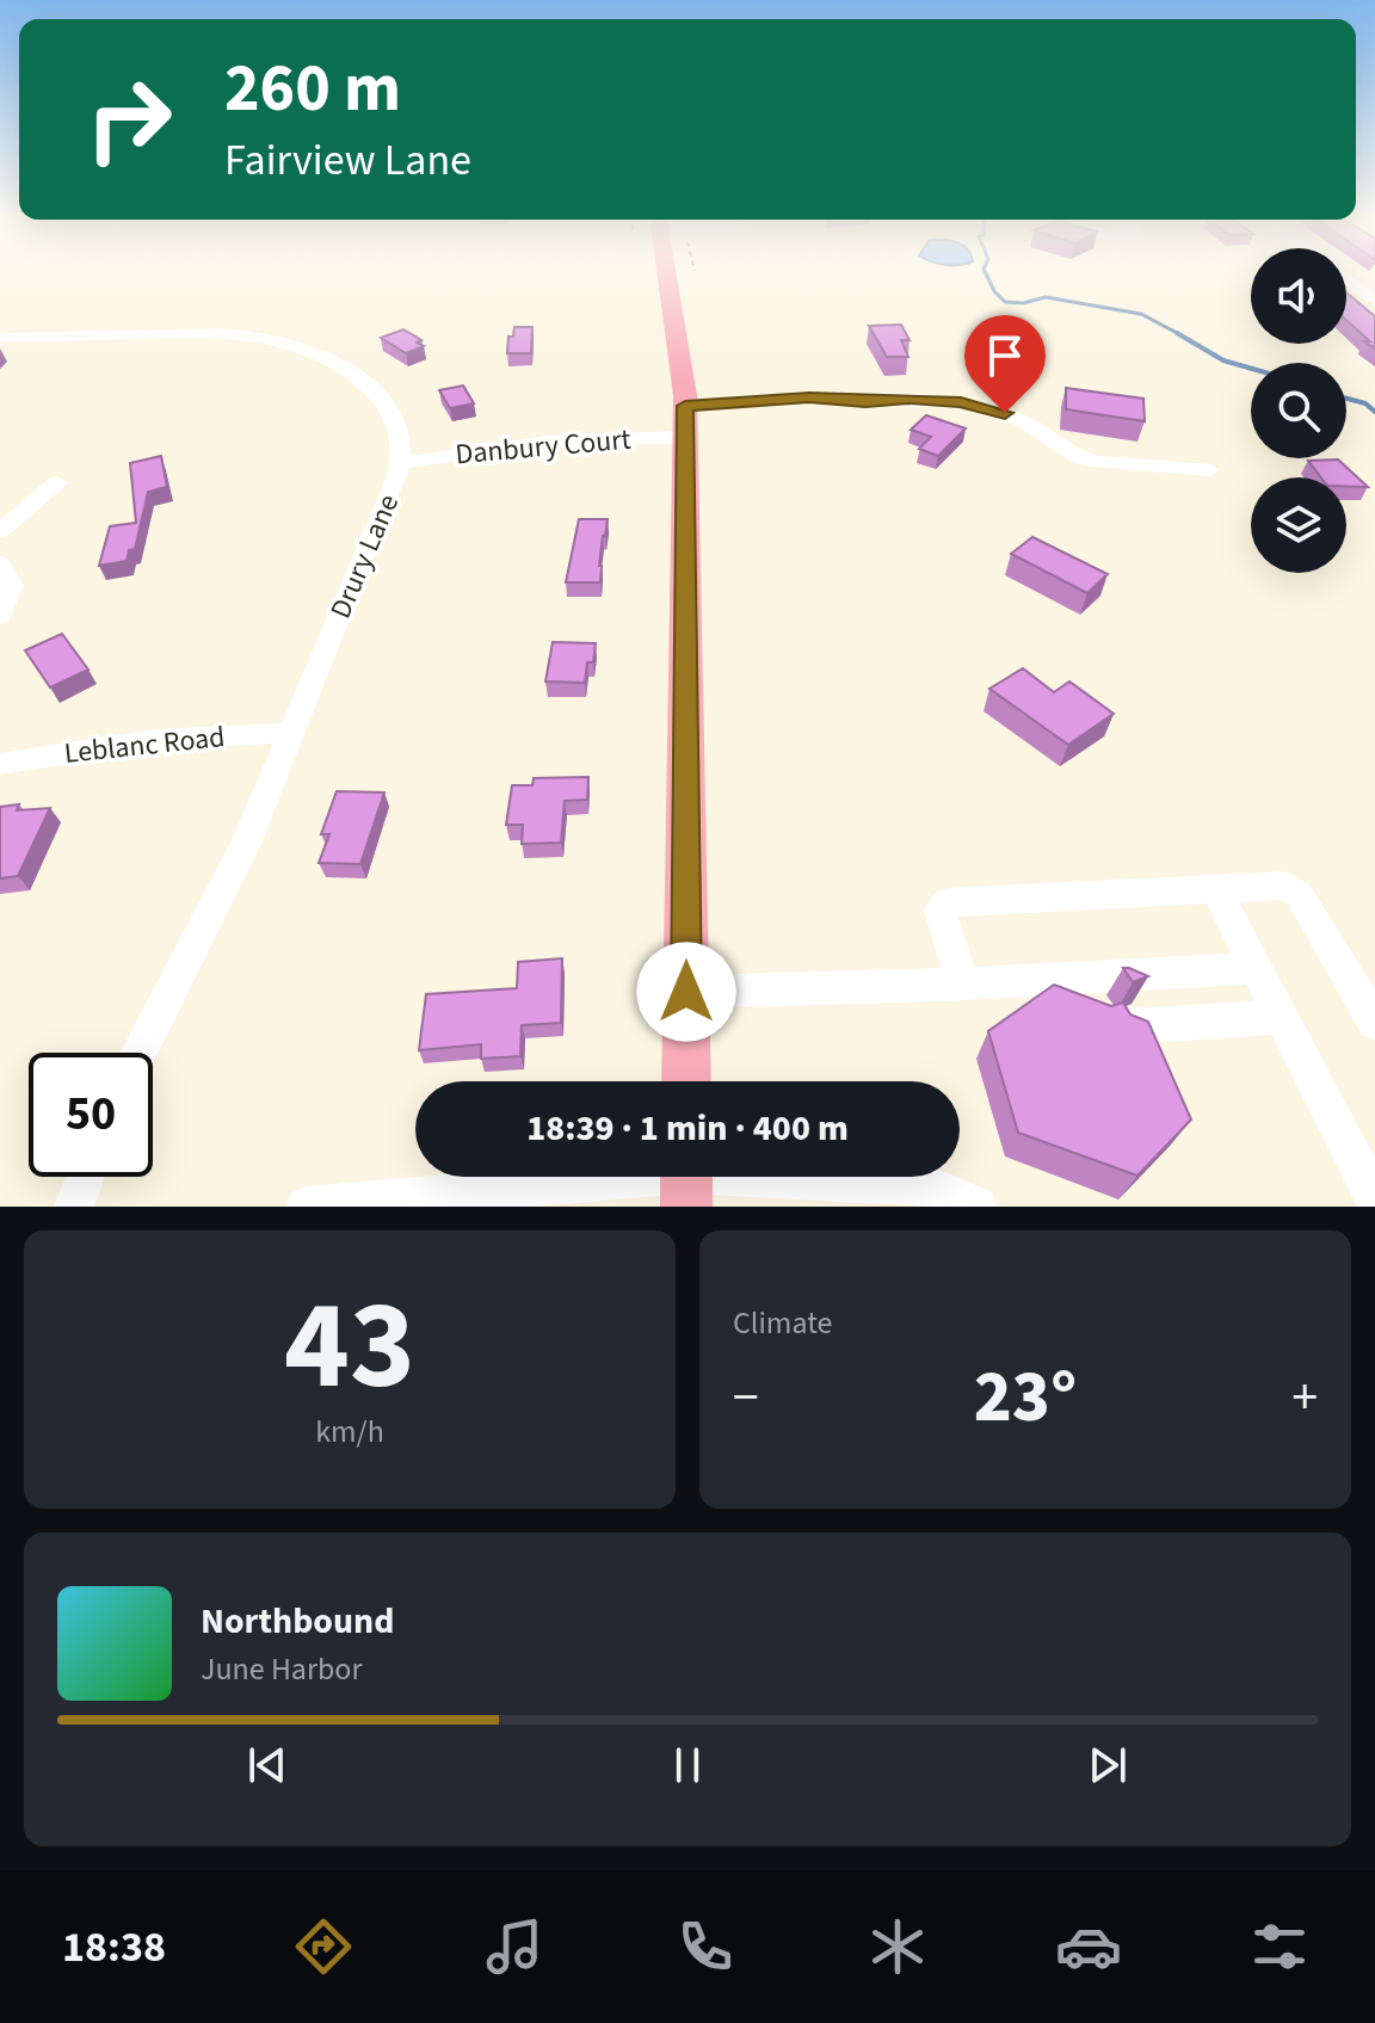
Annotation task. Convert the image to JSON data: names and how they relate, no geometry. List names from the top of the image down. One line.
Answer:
{"streets":{"street":["Danbury Court","Drury Lane","Leblanc Road"]},"crossings":[["Danbury Court","Drury Lane"],["Drury Lane","Leblanc Road"]],"page":{"turn":["260 m","Fairview Lane"],"limit":"50","trip":"18:39 · 1 min · 400 m","tile":[["43","km/h"],"Climate"],"heat":["−","23°","+"],"song":["Northbound","June Harbor"],"tabs":"18:38"}}
